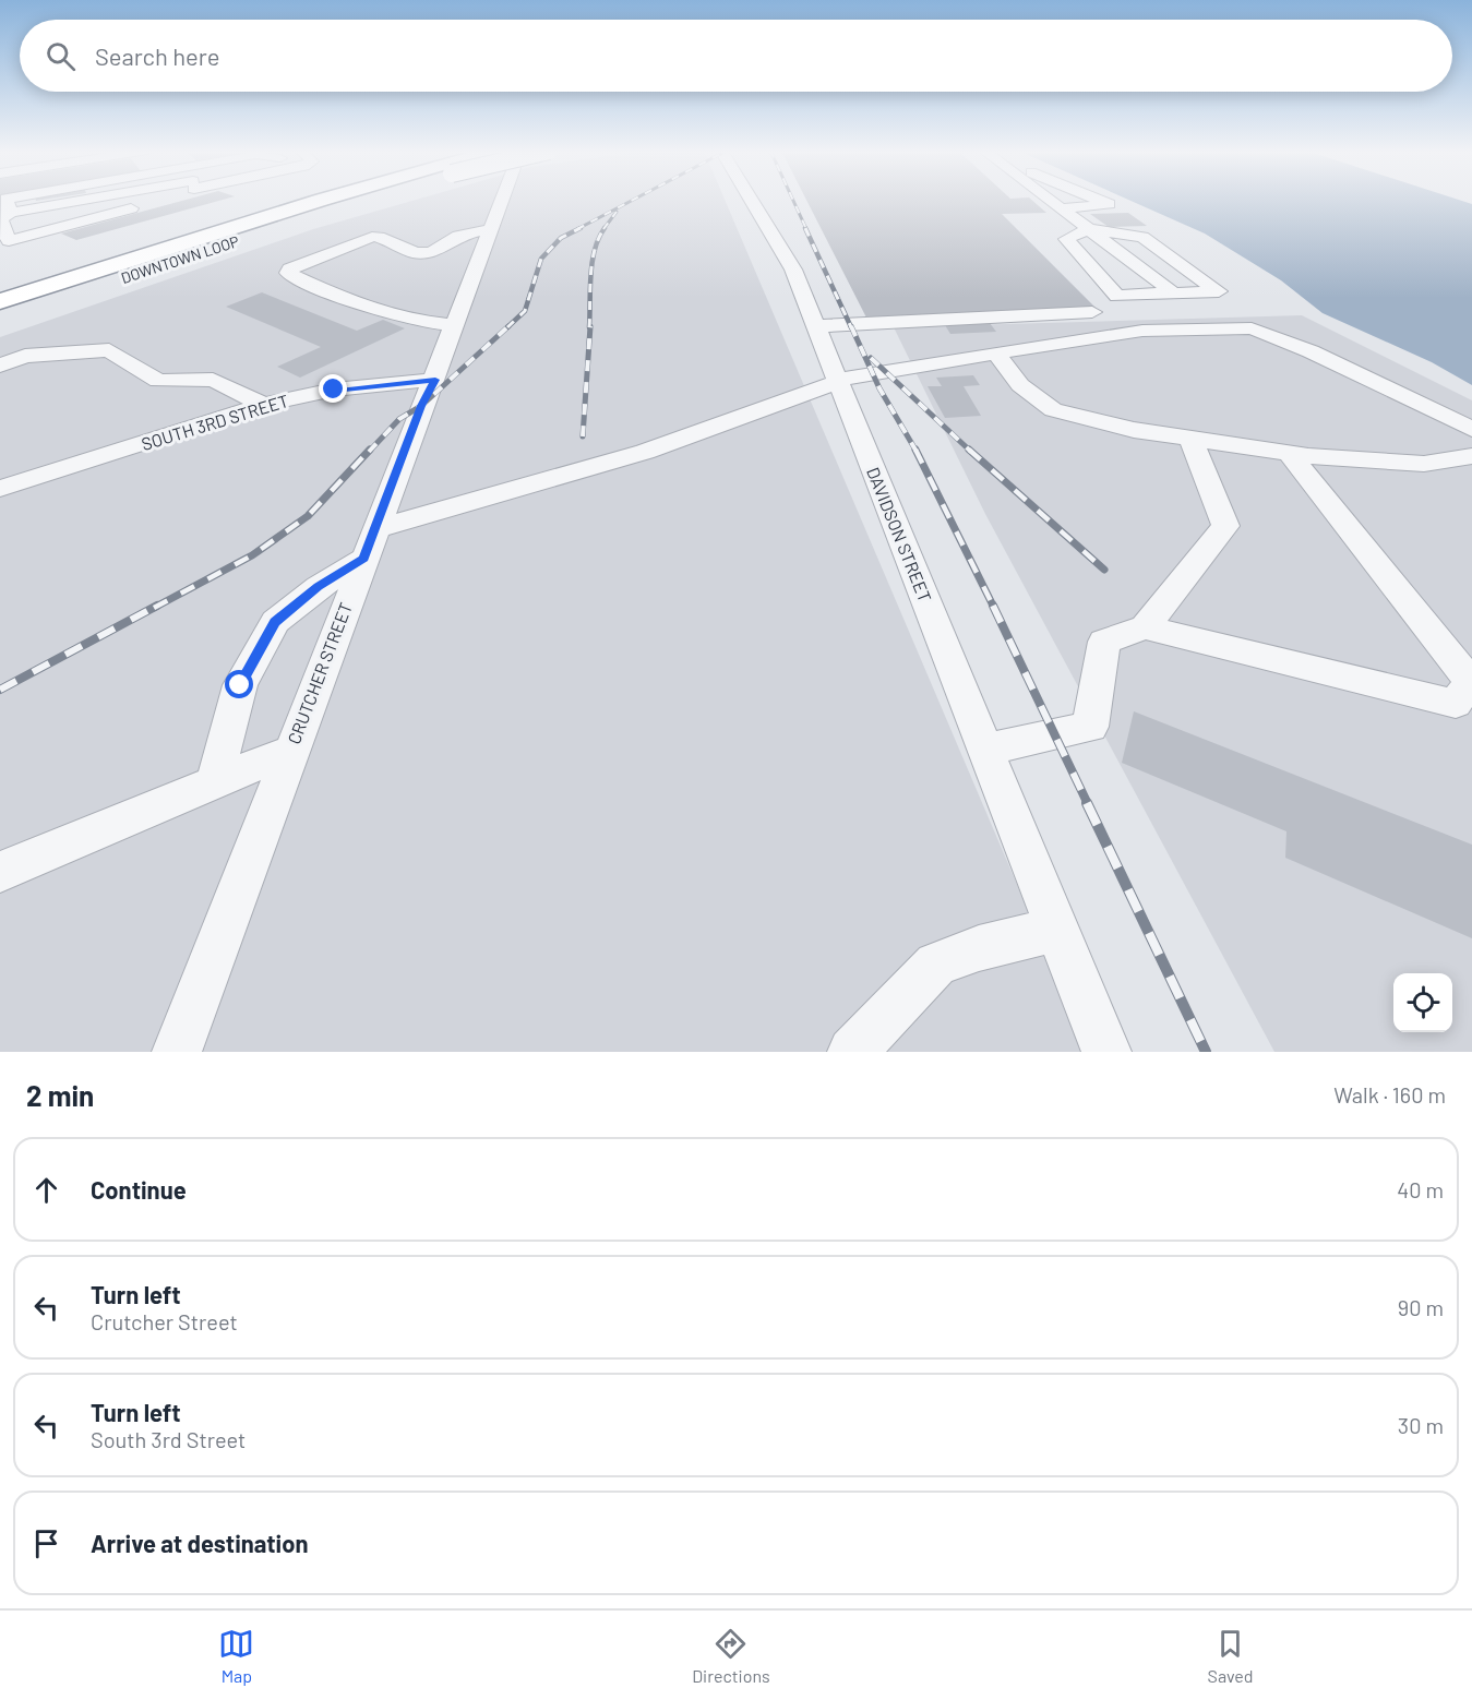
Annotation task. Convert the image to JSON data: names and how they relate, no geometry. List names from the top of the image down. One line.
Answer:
{"streets":{"highway":["DOWNTOWN LOOP"],"street":["SOUTH 3RD STREET","DAVIDSON STREET","CRUTCHER STREET"]},"crossings":[["SOUTH 3RD STREET","CRUTCHER STREET"]],"page":{"search":"Search here","heading":["2 min","Walk · 160 m"],"list":[["Continue","40 m"],["Turn left","Crutcher Street","90 m"],["Turn left","South 3rd Street","30 m"],"Arrive at destination"],"nav":["Map","Directions","Saved"]}}
